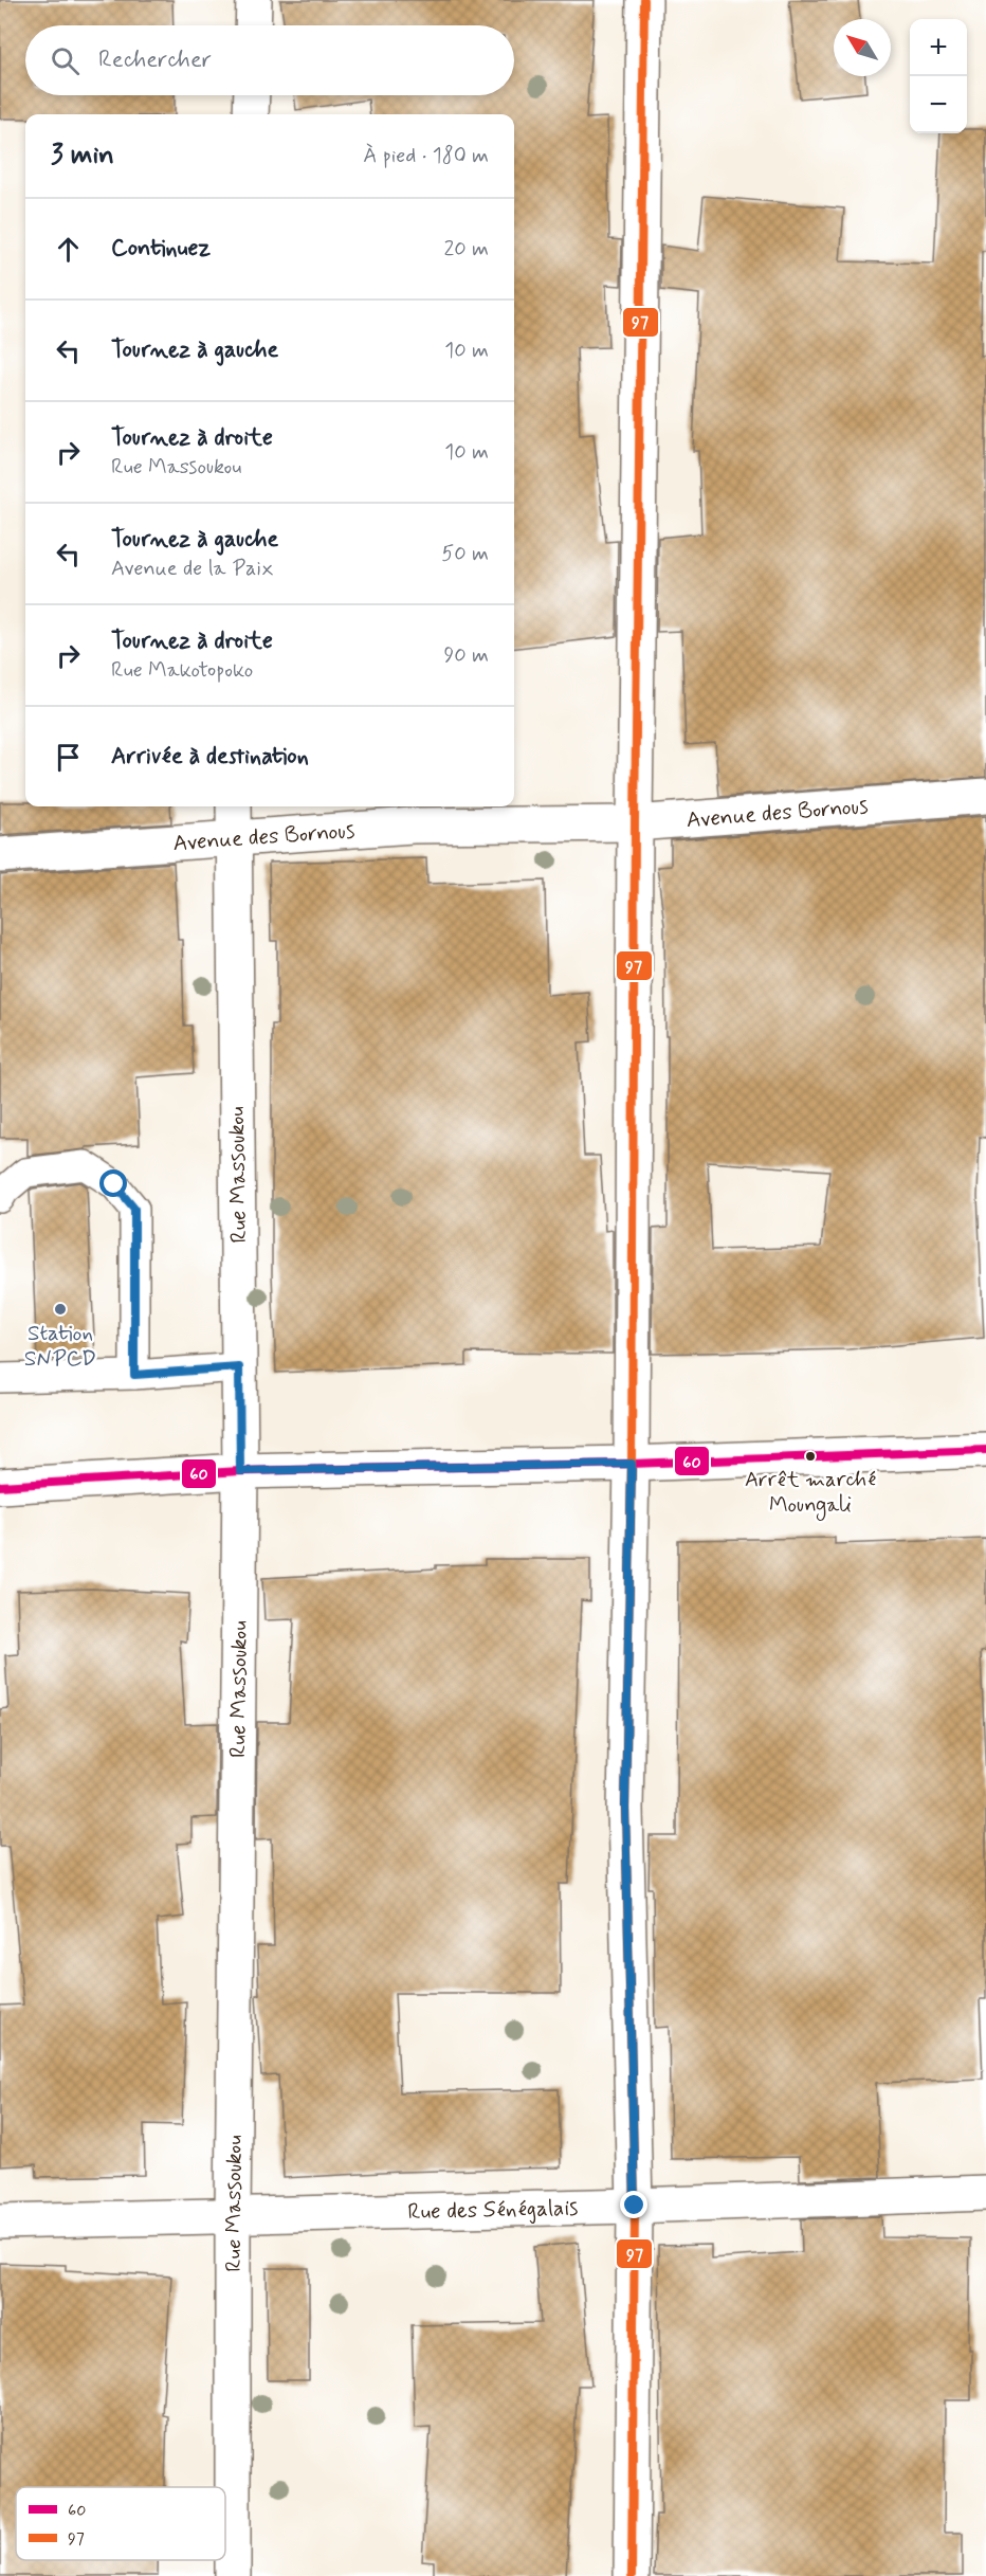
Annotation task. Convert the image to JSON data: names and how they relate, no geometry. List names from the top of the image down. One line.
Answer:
{"streets":{"street":["Avenue des Bornous","Rue Massoukou","Rue des Sénégalais"]},"crossings":[["Avenue des Bornous","Rue Massoukou"],["Rue Massoukou","Rue des Sénégalais"]],"places":["Station SNPCD","Arrêt marché Moungali"],"lines":["transit line 97","transit line 60"],"legend":["60","97"],"north":"top left","page":{"map_buttons":["+","−"],"search":"Rechercher","heading":["3 min","À pied · 180 m"],"list":[["Continuez","20 m"],["Tournez à gauche","10 m"],["Tournez à droite","Rue Massoukou","10 m"],["Tournez à gauche","Avenue de la Paix","50 m"],["Tournez à droite","Rue Makotopoko","90 m"],"Arrivée à destination"]}}
